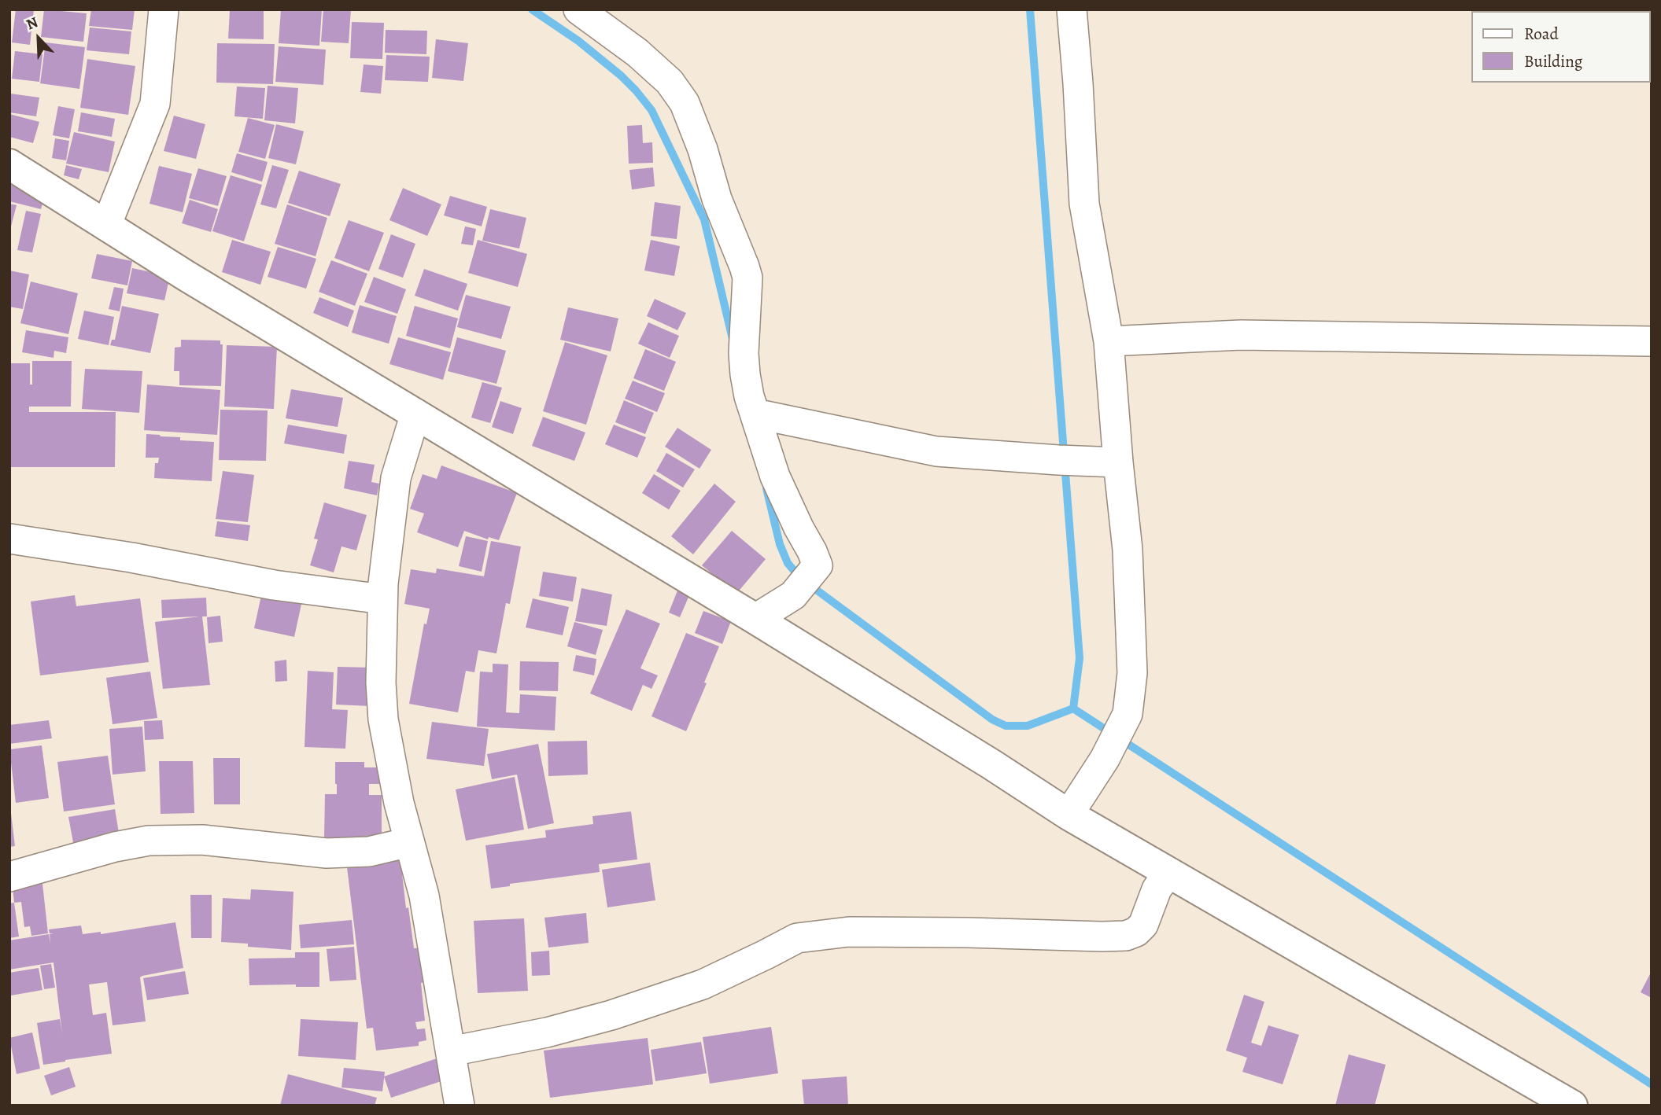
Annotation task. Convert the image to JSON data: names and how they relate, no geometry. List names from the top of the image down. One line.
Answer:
{"legend":["Road","Building"],"north":"top left"}
